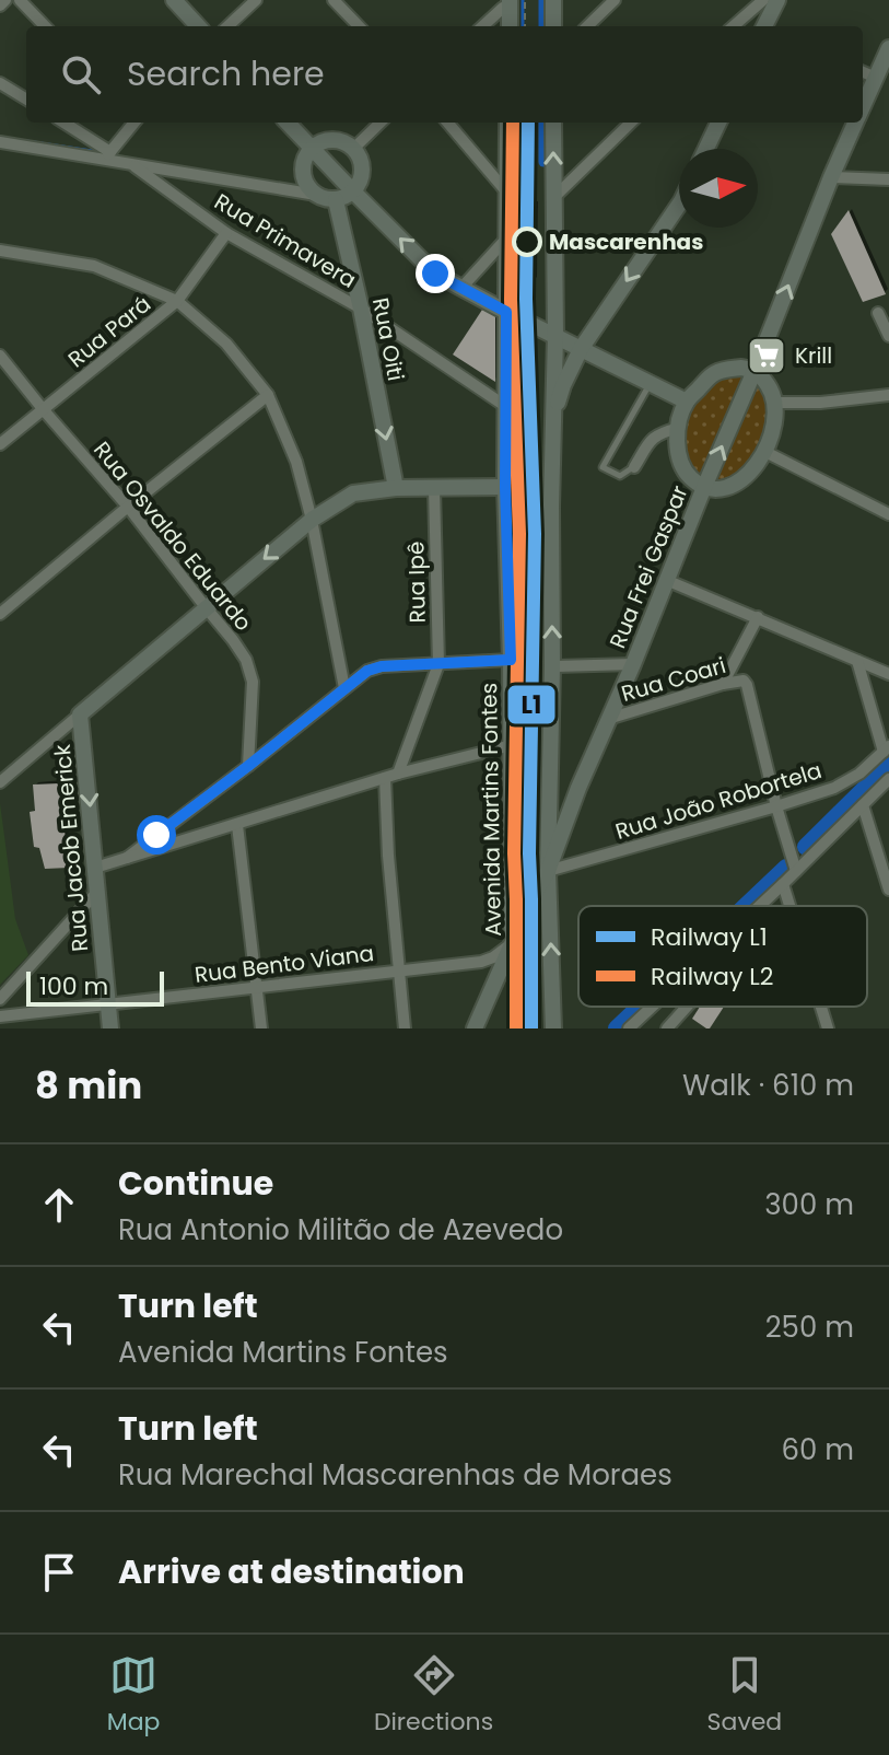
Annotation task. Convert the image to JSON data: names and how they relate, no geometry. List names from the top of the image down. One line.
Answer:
{"streets":{"street":["Rua Primavera","Rua Pará","Rua Oiti","Rua Osvaldo Eduardo","Rua Frei Gaspar","Rua Ipê","Rua Coari","Rua João Robortela","Avenida Martins Fontes","Rua Jacob Emerick","Rua Bento Viana"]},"crossings":[["Rua Primavera","Rua Pará"],["Rua Primavera","Rua Oiti"],["Rua Primavera","Avenida Martins Fontes"],["Rua Pará","Rua Osvaldo Eduardo"],["Rua Frei Gaspar","Rua Coari"],["Rua Frei Gaspar","Rua João Robortela"],["Rua Frei Gaspar","Avenida Martins Fontes"],["Rua Frei Gaspar","Rua Bento Viana"],["Rua Coari","Rua João Robortela"],["Avenida Martins Fontes","Rua Bento Viana"],["Rua Jacob Emerick","Rua Bento Viana"]],"one_way":["Rua Jacob Emerick"],"places":{"other":["Mascarenhas"],"supermarket":["Krill"]},"lines":["rail line L1","rail line L2"],"legend":["Railway L1","Railway L2"],"scale_bar":"100 m","north":"right","page":{"search":"Search here","scale":"100 m","heading":["8 min","Walk · 610 m"],"list":[["Continue","Rua Antonio Militão de Azevedo","300 m"],["Turn left","Avenida Martins Fontes","250 m"],["Turn left","Rua Marechal Mascarenhas de Moraes","60 m"],"Arrive at destination"],"nav":["Map","Directions","Saved"]}}
